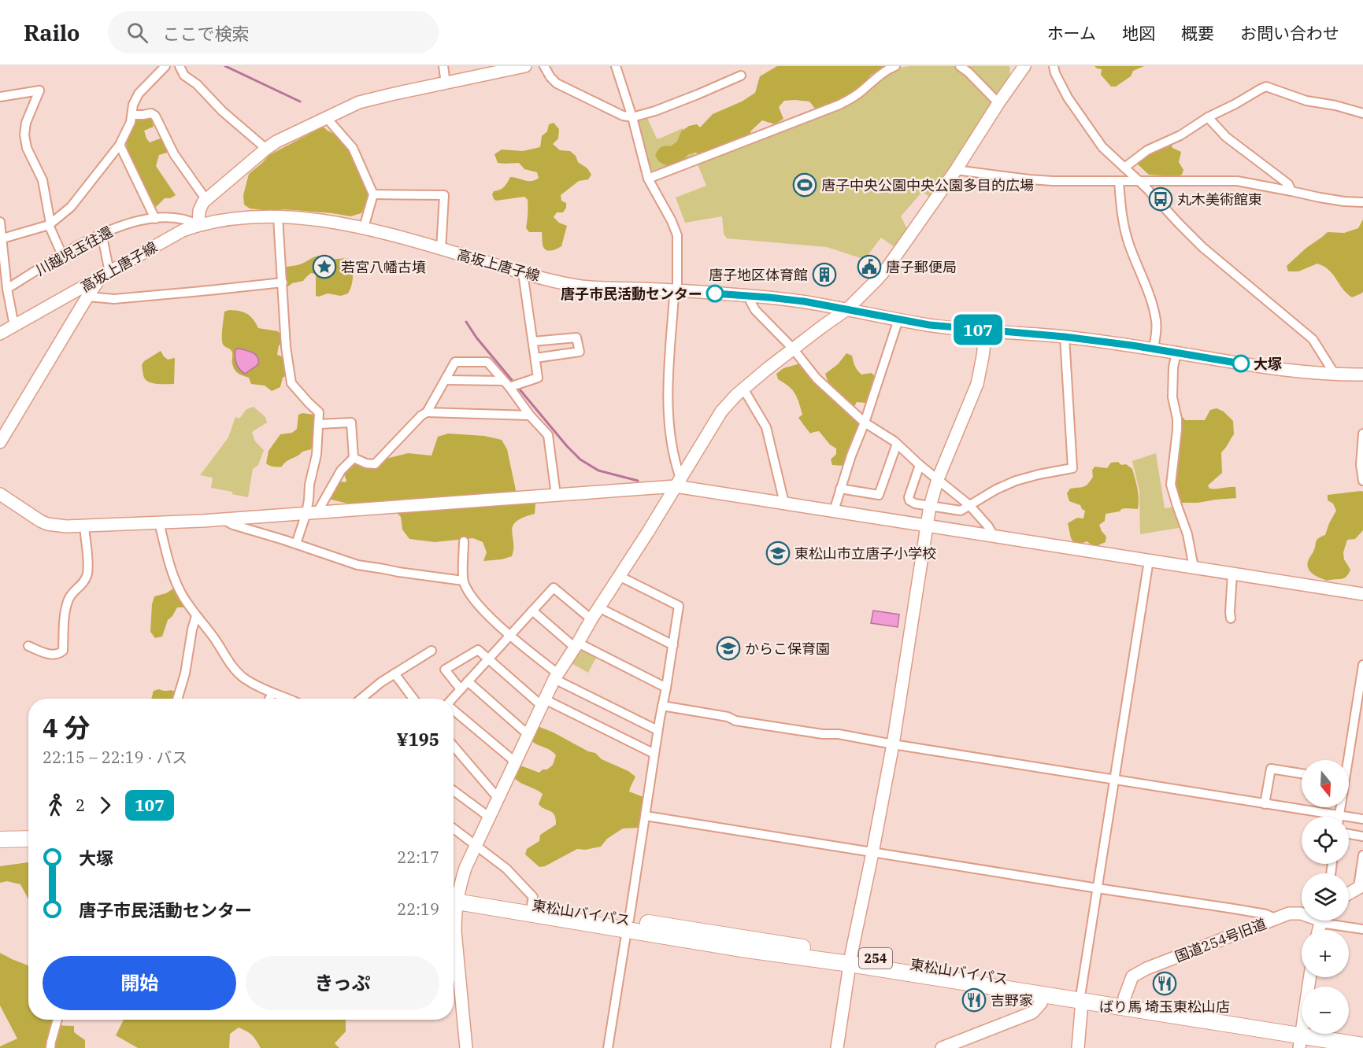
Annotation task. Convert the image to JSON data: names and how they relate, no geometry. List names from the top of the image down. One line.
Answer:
{"streets":{"highway":["東松山バイパス","254"],"street":["川越児玉往還","高坂上唐子線","国道254号旧道"]},"crossings":[["川越児玉往還","高坂上唐子線"],["東松山バイパス","国道254号旧道"],["東松山バイパス","254"]],"places":{"sports":["唐子中央公園中央公園多目的広場"],"bus stop":["丸木美術館東"],"place":["若宮八幡古墳"],"public building":["唐子郵便局"],"building":["唐子地区体育館"],"other":["唐子市民活動センター","大塚"],"school or university":["東松山市立唐子小学校","からこ保育園"],"restaurant":["ばり馬 埼玉東松山店","吉野家"]},"lines":["bus line 107"],"north":"bottom","page":{"header":"Railo","search":"ここで検索","nav":["ホーム","地図","概要","お問い合わせ"],"on_map":"107","heading":["4 分","22:15 – 22:19 · バス","¥195"],"map_buttons":["+","−"],"legs":["2","107"],"list":[{"name":"大塚","value":"22:17"},{"name":"唐子市民活動センター","value":"22:19"}],"buttons":["開始","きっぷ"]}}
